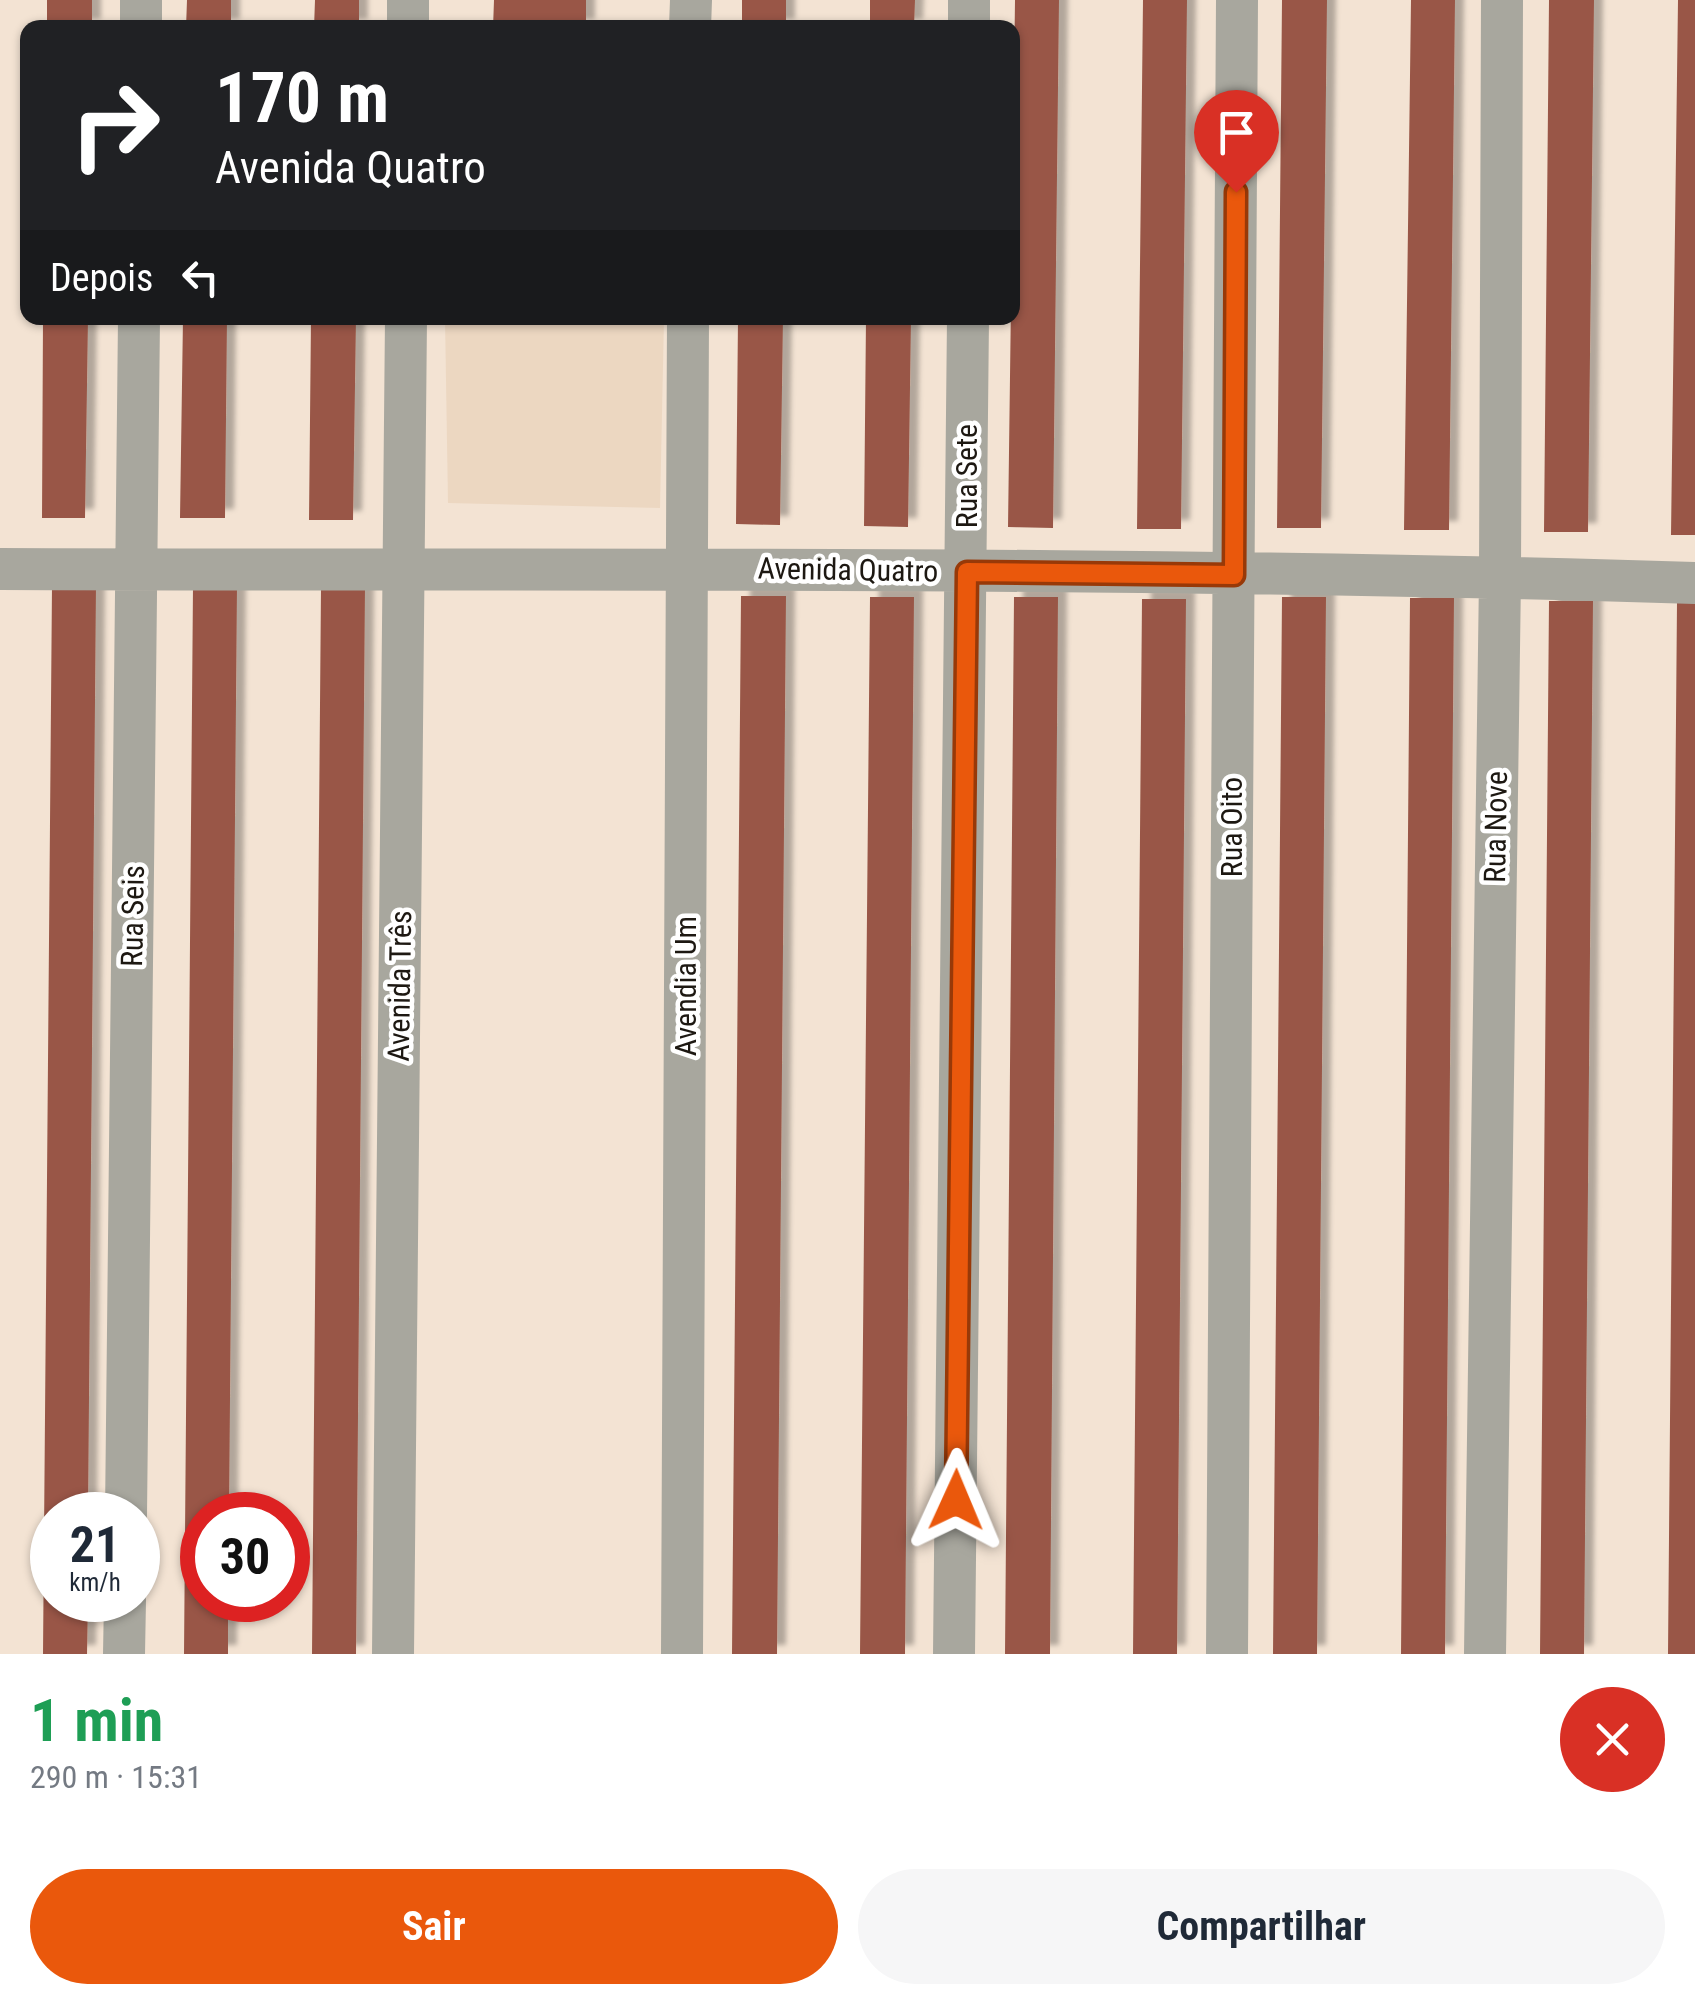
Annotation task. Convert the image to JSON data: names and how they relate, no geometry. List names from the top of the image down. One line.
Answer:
{"streets":{"street":["Rua Sete","Avenida Quatro","Rua Oito","Rua Nove","Rua Seis","Avenida Três","Avendia Um"]},"crossings":[["Rua Sete","Avenida Quatro"],["Avenida Quatro","Rua Oito"],["Avenida Quatro","Rua Nove"],["Avenida Quatro","Rua Seis"],["Avenida Quatro","Avenida Três"],["Avenida Quatro","Avendia Um"]],"page":{"turn":["170 m","Avenida Quatro"],"then":"Depois","speed":"21 km/h","limit":"30","heading":["1 min","290 m · 15:31"],"buttons":["Sair","Compartilhar"]}}
